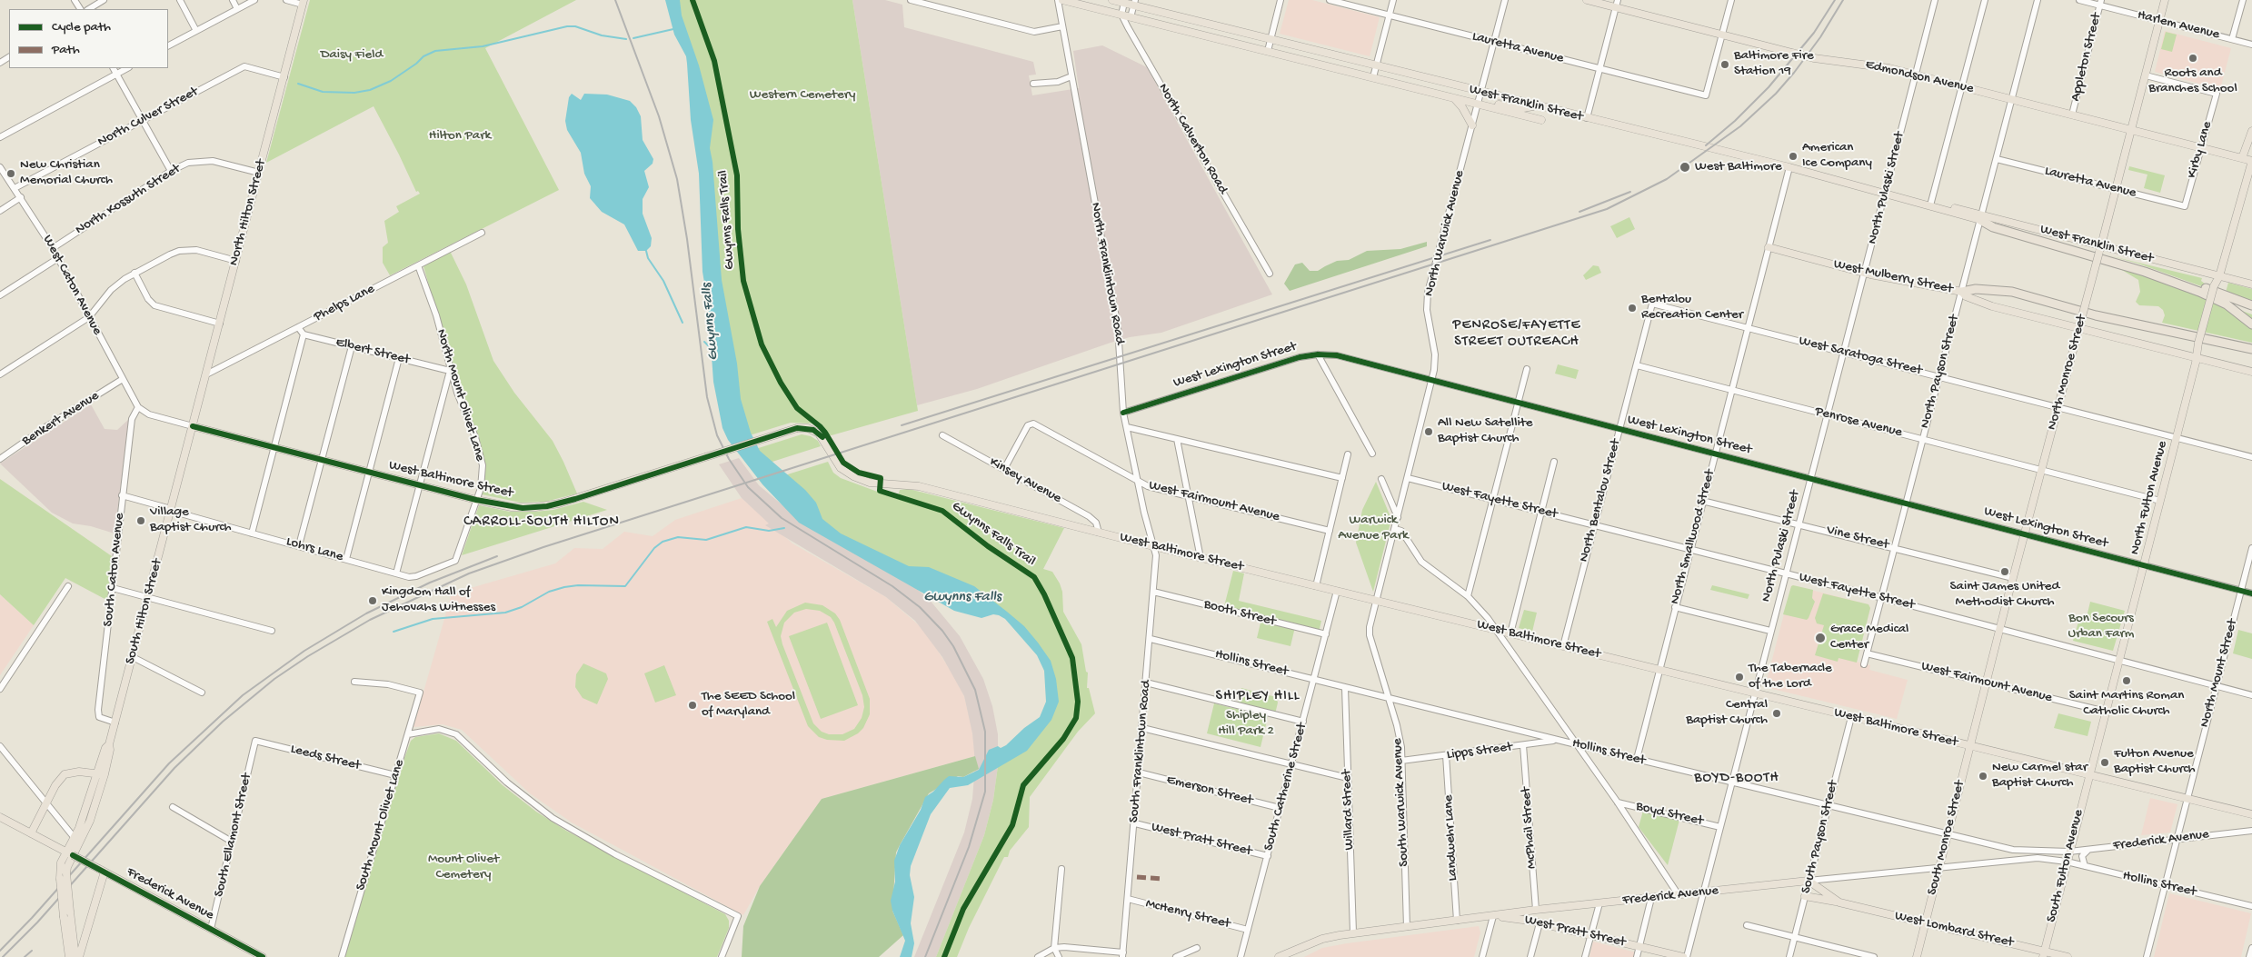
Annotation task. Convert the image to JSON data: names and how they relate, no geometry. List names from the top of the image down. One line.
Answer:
{"streets":{"main road":["Edmondson Avenue","West Franklin Street","North Hilton Street","West Mulberry Street","North Monroe Street","West Baltimore Street","North Fulton Avenue","South Hilton Street","South Monroe Street","West Pratt Street","Frederick Avenue","South Fulton Avenue","West Lombard Street"],"street":["Harlem Avenue","Lauretta Avenue","Appleton Street","North Culver Street","North Calverton Road","Kirby Lane","North Pulaski Street","North Kossuth Street","North Warwick Avenue","North Franklintown Road","West Caton Avenue","Phelps Lane","Elbert Street","West Saratoga Street","West Lexington Street","North Payson Street","North Mount Olivet Lane","Benkert Avenue","Penrose Avenue","Kinsey Avenue","West Fayette Street","North Bentalou Street","West Fairmount Avenue","North Smallwood Street","Vine Street","Lohrs Lane","South Caton Avenue","Booth Street","Hollins Street","North Mount Street","South Franklintown Road","Lipps Street","Leeds Street","South Catherine Street","Emerson Street","South Warwick Avenue","Willard Street","Boyd Street","South Mount Olivet Lane","McPhail Street","South Ellamont Street","South Payson Street","Landwehr Lane","McHenry Street"],"cycle path":["Gwynns Falls Trail"]},"crossings":[["Harlem Avenue","Appleton Street"],["Harlem Avenue","North Monroe Street"],["Lauretta Avenue","Edmondson Avenue"],["Lauretta Avenue","Kirby Lane"],["Lauretta Avenue","North Warwick Avenue"],["Lauretta Avenue","North Payson Street"],["Lauretta Avenue","North Monroe Street"],["Appleton Street","Edmondson Avenue"],["Edmondson Avenue","Kirby Lane"],["Edmondson Avenue","North Pulaski Street"],["Edmondson Avenue","North Payson Street"],["Edmondson Avenue","North Monroe Street"],["Edmondson Avenue","North Fulton Avenue"],["West Franklin Street","North Calverton Road"],["West Franklin Street","North Pulaski Street"],["West Franklin Street","North Warwick Avenue"],["West Franklin Street","North Payson Street"],["West Franklin Street","North Monroe Street"],["West Franklin Street","North Fulton Avenue"],["West Franklin Street","North Smallwood Street"],["North Culver Street","North Hilton Street"],["North Culver Street","West Caton Avenue"],["Kirby Lane","North Monroe Street"],["North Pulaski Street","West Mulberry Street"],["North Pulaski Street","West Saratoga Street"],["North Pulaski Street","West Lexington Street"],["North Pulaski Street","Penrose Avenue"],["North Pulaski Street","West Baltimore Street"],["North Pulaski Street","West Fayette Street"],["North Pulaski Street","Vine Street"],["North Pulaski Street","Hollins Street"],["North Pulaski Street","Boyd Street"],["North Pulaski Street","West Pratt Street"],["North Pulaski Street","Frederick Avenue"],["North Kossuth Street","North Hilton Street"],["North Kossuth Street","West Caton Avenue"],["North Hilton Street","Phelps Lane"],["North Hilton Street","West Baltimore Street"],["North Hilton Street","South Hilton Street"],["North Warwick Avenue","West Lexington Street"],["North Warwick Avenue","West Baltimore Street"],["North Warwick Avenue","West Fayette Street"],["North Warwick Avenue","South Warwick Avenue"],["North Franklintown Road","West Lexington Street"],["North Franklintown Road","West Baltimore Street"],["North Franklintown Road","West Fairmount Avenue"],["North Franklintown Road","South Franklintown Road"],["West Mulberry Street","North Payson Street"],["West Mulberry Street","North Monroe Street"],["West Mulberry Street","North Fulton Avenue"],["West Mulberry Street","North Smallwood Street"],["West Caton Avenue","Benkert Avenue"],["West Caton Avenue","West Baltimore Street"],["West Caton Avenue","South Caton Avenue"],["Phelps Lane","North Mount Olivet Lane"],["Elbert Street","North Mount Olivet Lane"],["West Saratoga Street","North Payson Street"],["West Saratoga Street","North Monroe Street"],["West Saratoga Street","North Fulton Avenue"],["West Saratoga Street","North Bentalou Street"],["West Saratoga Street","North Smallwood Street"],["West Lexington Street","North Payson Street"],["West Lexington Street","North Monroe Street"],["West Lexington Street","North Fulton Avenue"],["West Lexington Street","North Bentalou Street"],["West Lexington Street","North Smallwood Street"],["West Lexington Street","North Mount Street"],["North Payson Street","Penrose Avenue"],["North Payson Street","West Fayette Street"],["North Payson Street","West Fairmount Avenue"],["North Payson Street","Vine Street"],["North Monroe Street","Penrose Avenue"],["North Monroe Street","West Baltimore Street"],["North Monroe Street","West Fayette Street"],["North Monroe Street","West Fairmount Avenue"],["North Monroe Street","Vine Street"],["North Monroe Street","South Monroe Street"],["North Mount Olivet Lane","West Baltimore Street"],["North Mount Olivet Lane","Lohrs Lane"],["Penrose Avenue","North Fulton Avenue"],["Penrose Avenue","North Bentalou Street"],["Penrose Avenue","North Smallwood Street"],["West Baltimore Street","Kinsey Avenue"],["West Baltimore Street","North Fulton Avenue"],["West Baltimore Street","North Bentalou Street"],["West Baltimore Street","North Smallwood Street"],["West Baltimore Street","Lohrs Lane"],["West Baltimore Street","South Caton Avenue"],["West Baltimore Street","South Hilton Street"],["West Baltimore Street","North Mount Street"],["West Baltimore Street","South Franklintown Road"],["West Baltimore Street","South Catherine Street"],["West Baltimore Street","South Warwick Avenue"],["West Baltimore Street","South Payson Street"],["West Baltimore Street","South Monroe Street"],["West Baltimore Street","South Fulton Avenue"],["Kinsey Avenue","West Fairmount Avenue"],["North Fulton Avenue","West Fayette Street"],["North Fulton Avenue","West Fairmount Avenue"],["North Fulton Avenue","South Fulton Avenue"],["West Fayette Street","North Bentalou Street"],["West Fayette Street","North Smallwood Street"],["West Fayette Street","North Mount Street"],["North Smallwood Street","Vine Street"],["North Smallwood Street","Hollins Street"],["Lohrs Lane","South Caton Avenue"],["Lohrs Lane","South Hilton Street"],["South Caton Avenue","South Hilton Street"],["South Hilton Street","Frederick Avenue"],["Booth Street","South Franklintown Road"],["Booth Street","South Catherine Street"],["Hollins Street","North Mount Street"],["Hollins Street","South Franklintown Road"],["Hollins Street","Lipps Street"],["Hollins Street","South Catherine Street"],["Hollins Street","South Warwick Avenue"],["Hollins Street","Willard Street"],["Hollins Street","South Payson Street"],["Hollins Street","South Monroe Street"],["Hollins Street","Frederick Avenue"],["Hollins Street","South Fulton Avenue"],["North Mount Street","Frederick Avenue"],["South Franklintown Road","Emerson Street"],["South Franklintown Road","West Pratt Street"],["South Franklintown Road","McHenry Street"],["Lipps Street","South Warwick Avenue"],["Lipps Street","McPhail Street"],["Lipps Street","Landwehr Lane"],["Leeds Street","South Mount Olivet Lane"],["Leeds Street","South Ellamont Street"],["South Catherine Street","Emerson Street"],["South Catherine Street","West Pratt Street"],["South Catherine Street","McHenry Street"],["South Warwick Avenue","Frederick Avenue"],["Willard Street","Frederick Avenue"],["McPhail Street","Frederick Avenue"],["South Ellamont Street","Frederick Avenue"],["South Payson Street","Frederick Avenue"],["South Payson Street","West Lombard Street"],["Landwehr Lane","Frederick Avenue"],["South Monroe Street","Frederick Avenue"],["South Monroe Street","West Lombard Street"],["West Pratt Street","Frederick Avenue"],["Frederick Avenue","South Fulton Avenue"],["Frederick Avenue","West Lombard Street"],["South Fulton Avenue","West Lombard Street"]],"districts":["PENROSE/FAYETTE STREET OUTREACH","CARROLL-SOUTH HILTON","SHIPLEY HILL","BOYD-BOOTH"],"water":["Gwynns Falls"],"parks":["Daisy Field","Western Cemetery","Hilton Park","Warwick Avenue Park","Bon Secours Urban Farm","Shipley Hill Park 2","Mount Olivet Cemetery"],"places":["Roots and Branches School","Baltimore Fire Station 19","American Ice Company","West Baltimore","New Christian Memorial Church","Bentalou Recreation Center","All New Satellite Baptist Church","Village Baptist Church","Saint James United Methodist Church","Kingdom Hall of Jehovahs Witnesses","Grace Medical Center","The Tabernacle of the Lord","Saint Martins Roman Catholic Church","The SEED School of Maryland","Central Baptist Church","Fulton Avenue Baptist Church","New Carmel star Baptist Church"],"legend":["Cycle path","Path"]}
